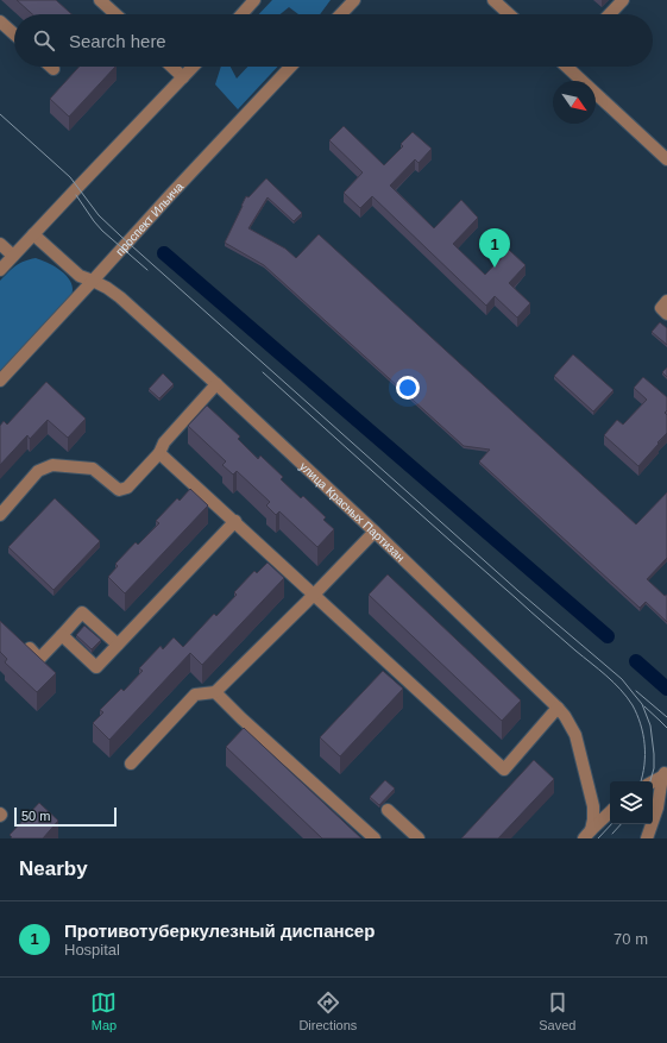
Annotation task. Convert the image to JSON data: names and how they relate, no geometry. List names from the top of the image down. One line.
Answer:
{"streets":{"street":["проспект Ильича","улица Красных Партизан"]},"crossings":[["проспект Ильича","улица Красных Партизан"]],"scale_bar":"50 m","north":"bottom right","page":{"search":"Search here","pins":"1","scale":"50 m","heading":"Nearby","list":[{"mark":"1","name":"Противотуберкулезный диспансер","note":"Hospital","value":"70 m"}],"nav":["Map","Directions","Saved"]}}
